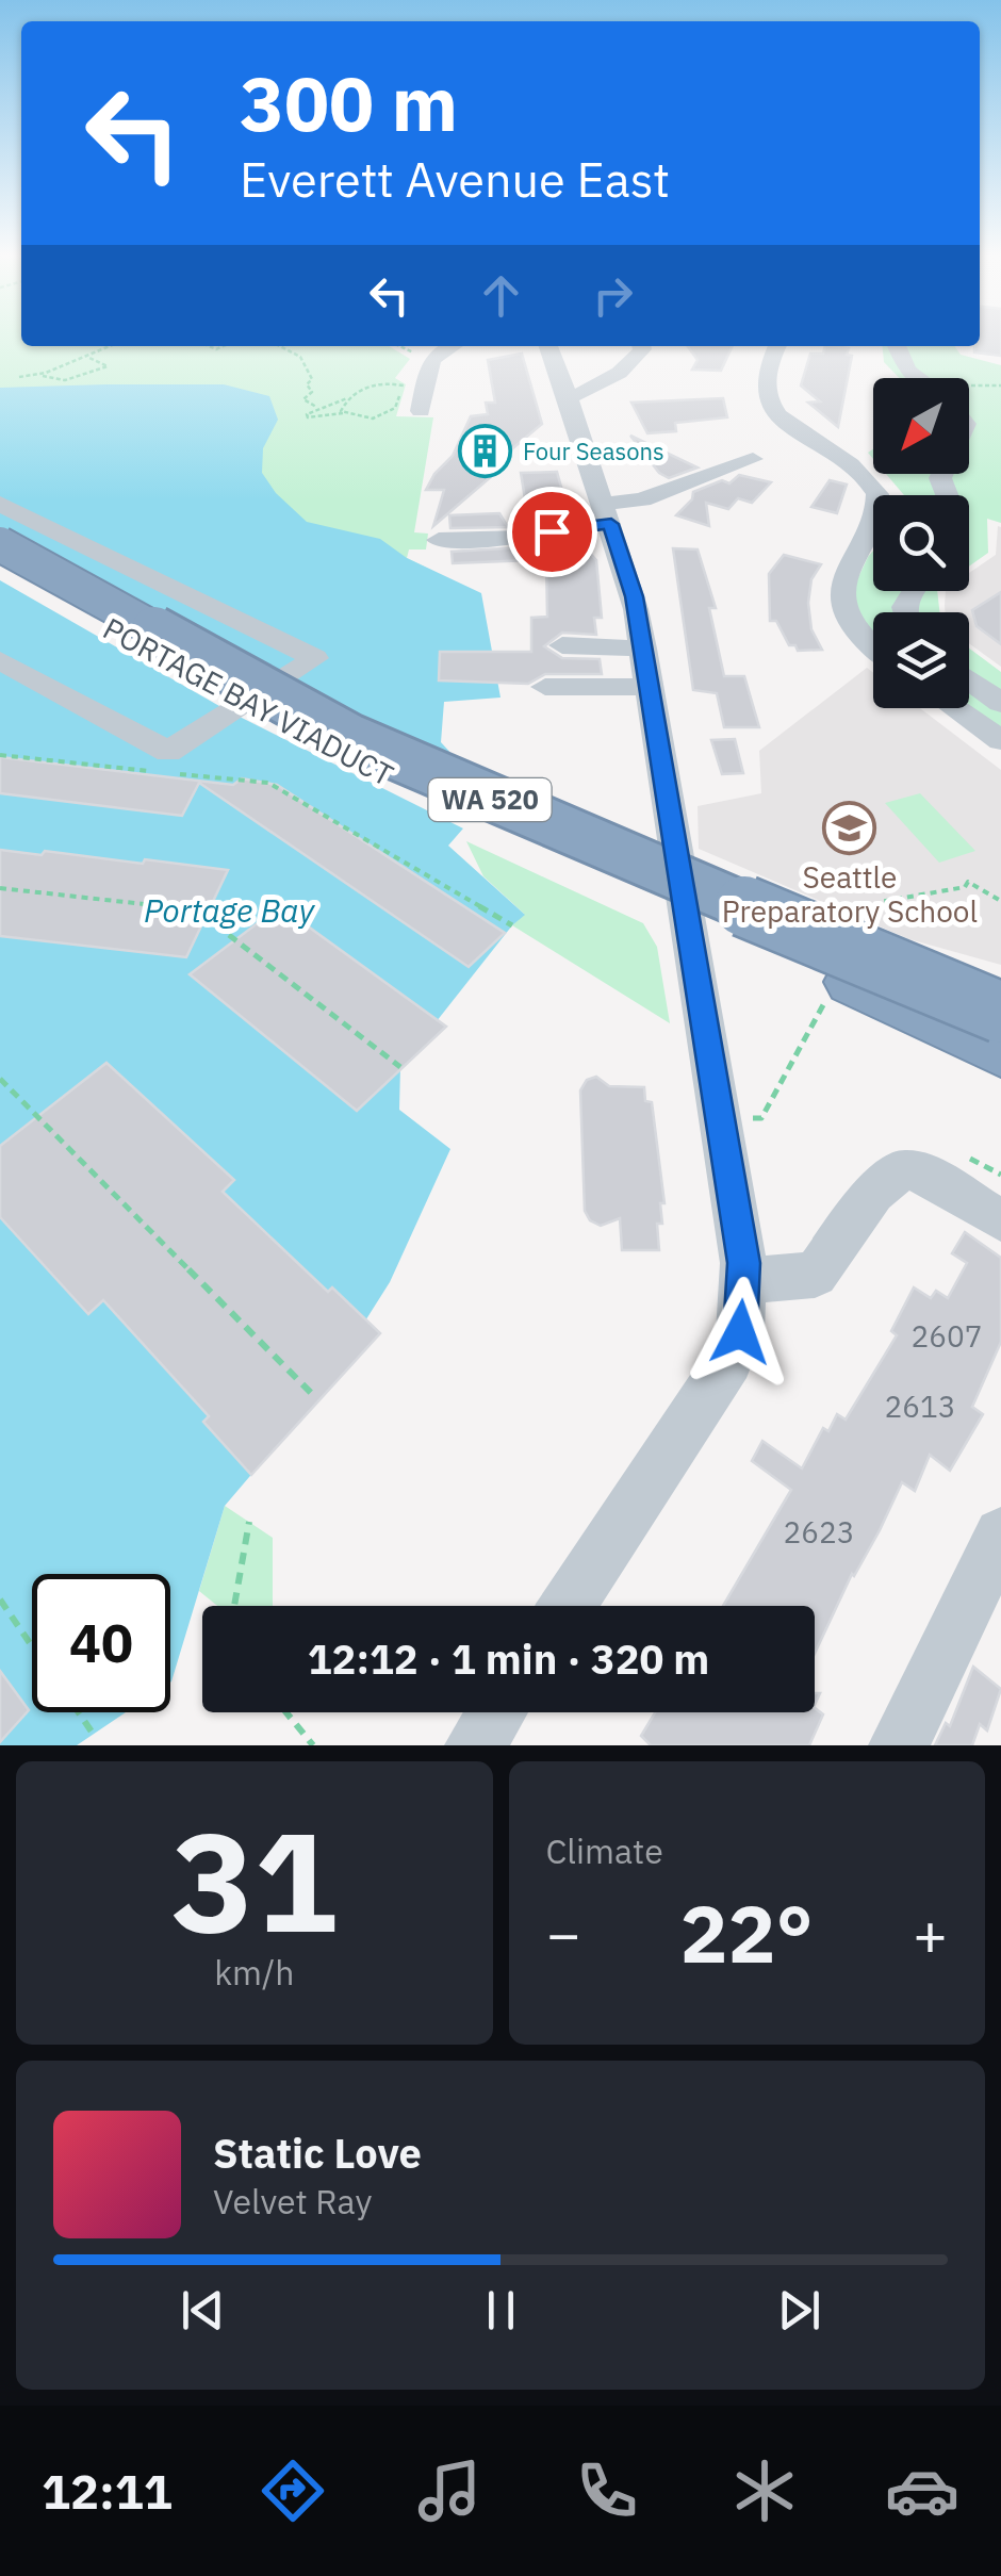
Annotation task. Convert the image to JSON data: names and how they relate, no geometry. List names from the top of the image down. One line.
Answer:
{"streets":{"highway":["PORTAGE BAY VIADUCT","WA 520"]},"water":["Portage Bay"],"places":{"building":["Four Seasons"],"school or university":["Seattle Preparatory School"]},"house_numbers":["2607","2613","2623"],"north":"bottom left","page":{"turn":["300 m","Everett Avenue East"],"limit":"40","trip":"12:12 · 1 min · 320 m","tile":[["31","km/h"],"Climate"],"heat":["−","22°","+"],"song":["Static Love","Velvet Ray"],"tabs":"12:11"}}
